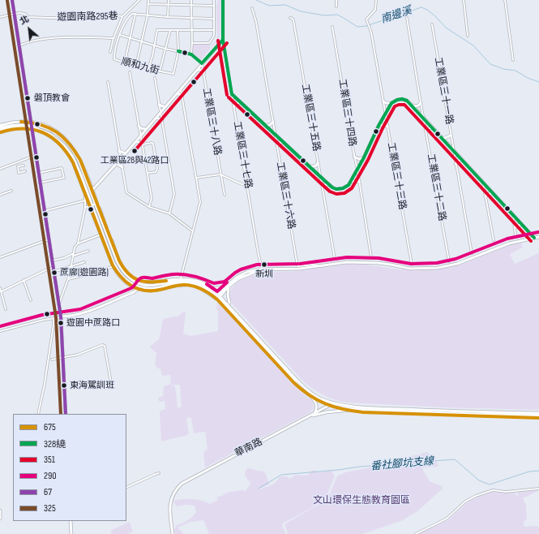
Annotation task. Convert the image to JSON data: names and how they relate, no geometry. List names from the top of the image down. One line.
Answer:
{"streets":{"main road":["華南路"],"street":["遊園南路295巷","順和九街","工業區三十一路","工業區三十四路","工業區三十五路","工業區三十八路","工業區三十七路","工業區三十三路","工業區三十二路","工業區三十六路"]},"water":["南邊溪","番社腳坑支線"],"parks":["文山環保生態教育園區"],"places":["磐頂教會","工業區28與42路口","新圳","蔗廍(遊園路)","遊園中蔗路口","東海駕訓班"],"lines":["transit line 328繞","transit line 67","transit line 325","transit line 351","transit line 675","transit line 290"],"legend":["675","328繞","351","290","67","325"],"north":"top left"}
